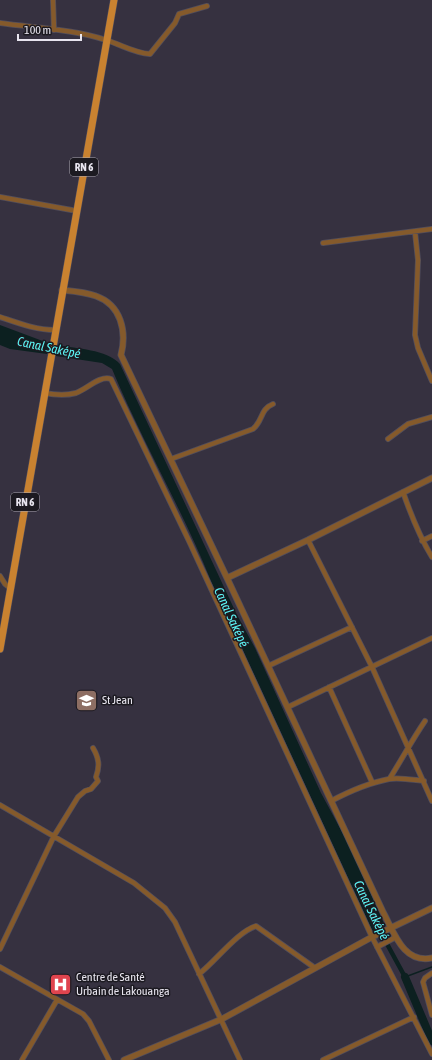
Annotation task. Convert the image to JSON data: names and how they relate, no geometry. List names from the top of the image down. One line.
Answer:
{"streets":{"main road":["RN 6"]},"water":["Canal Saképé"],"places":{"school or university":["St Jean"],"hospital":["Centre de Santé Urbain de Lakouanga"]},"scale_bar":"100 m"}
